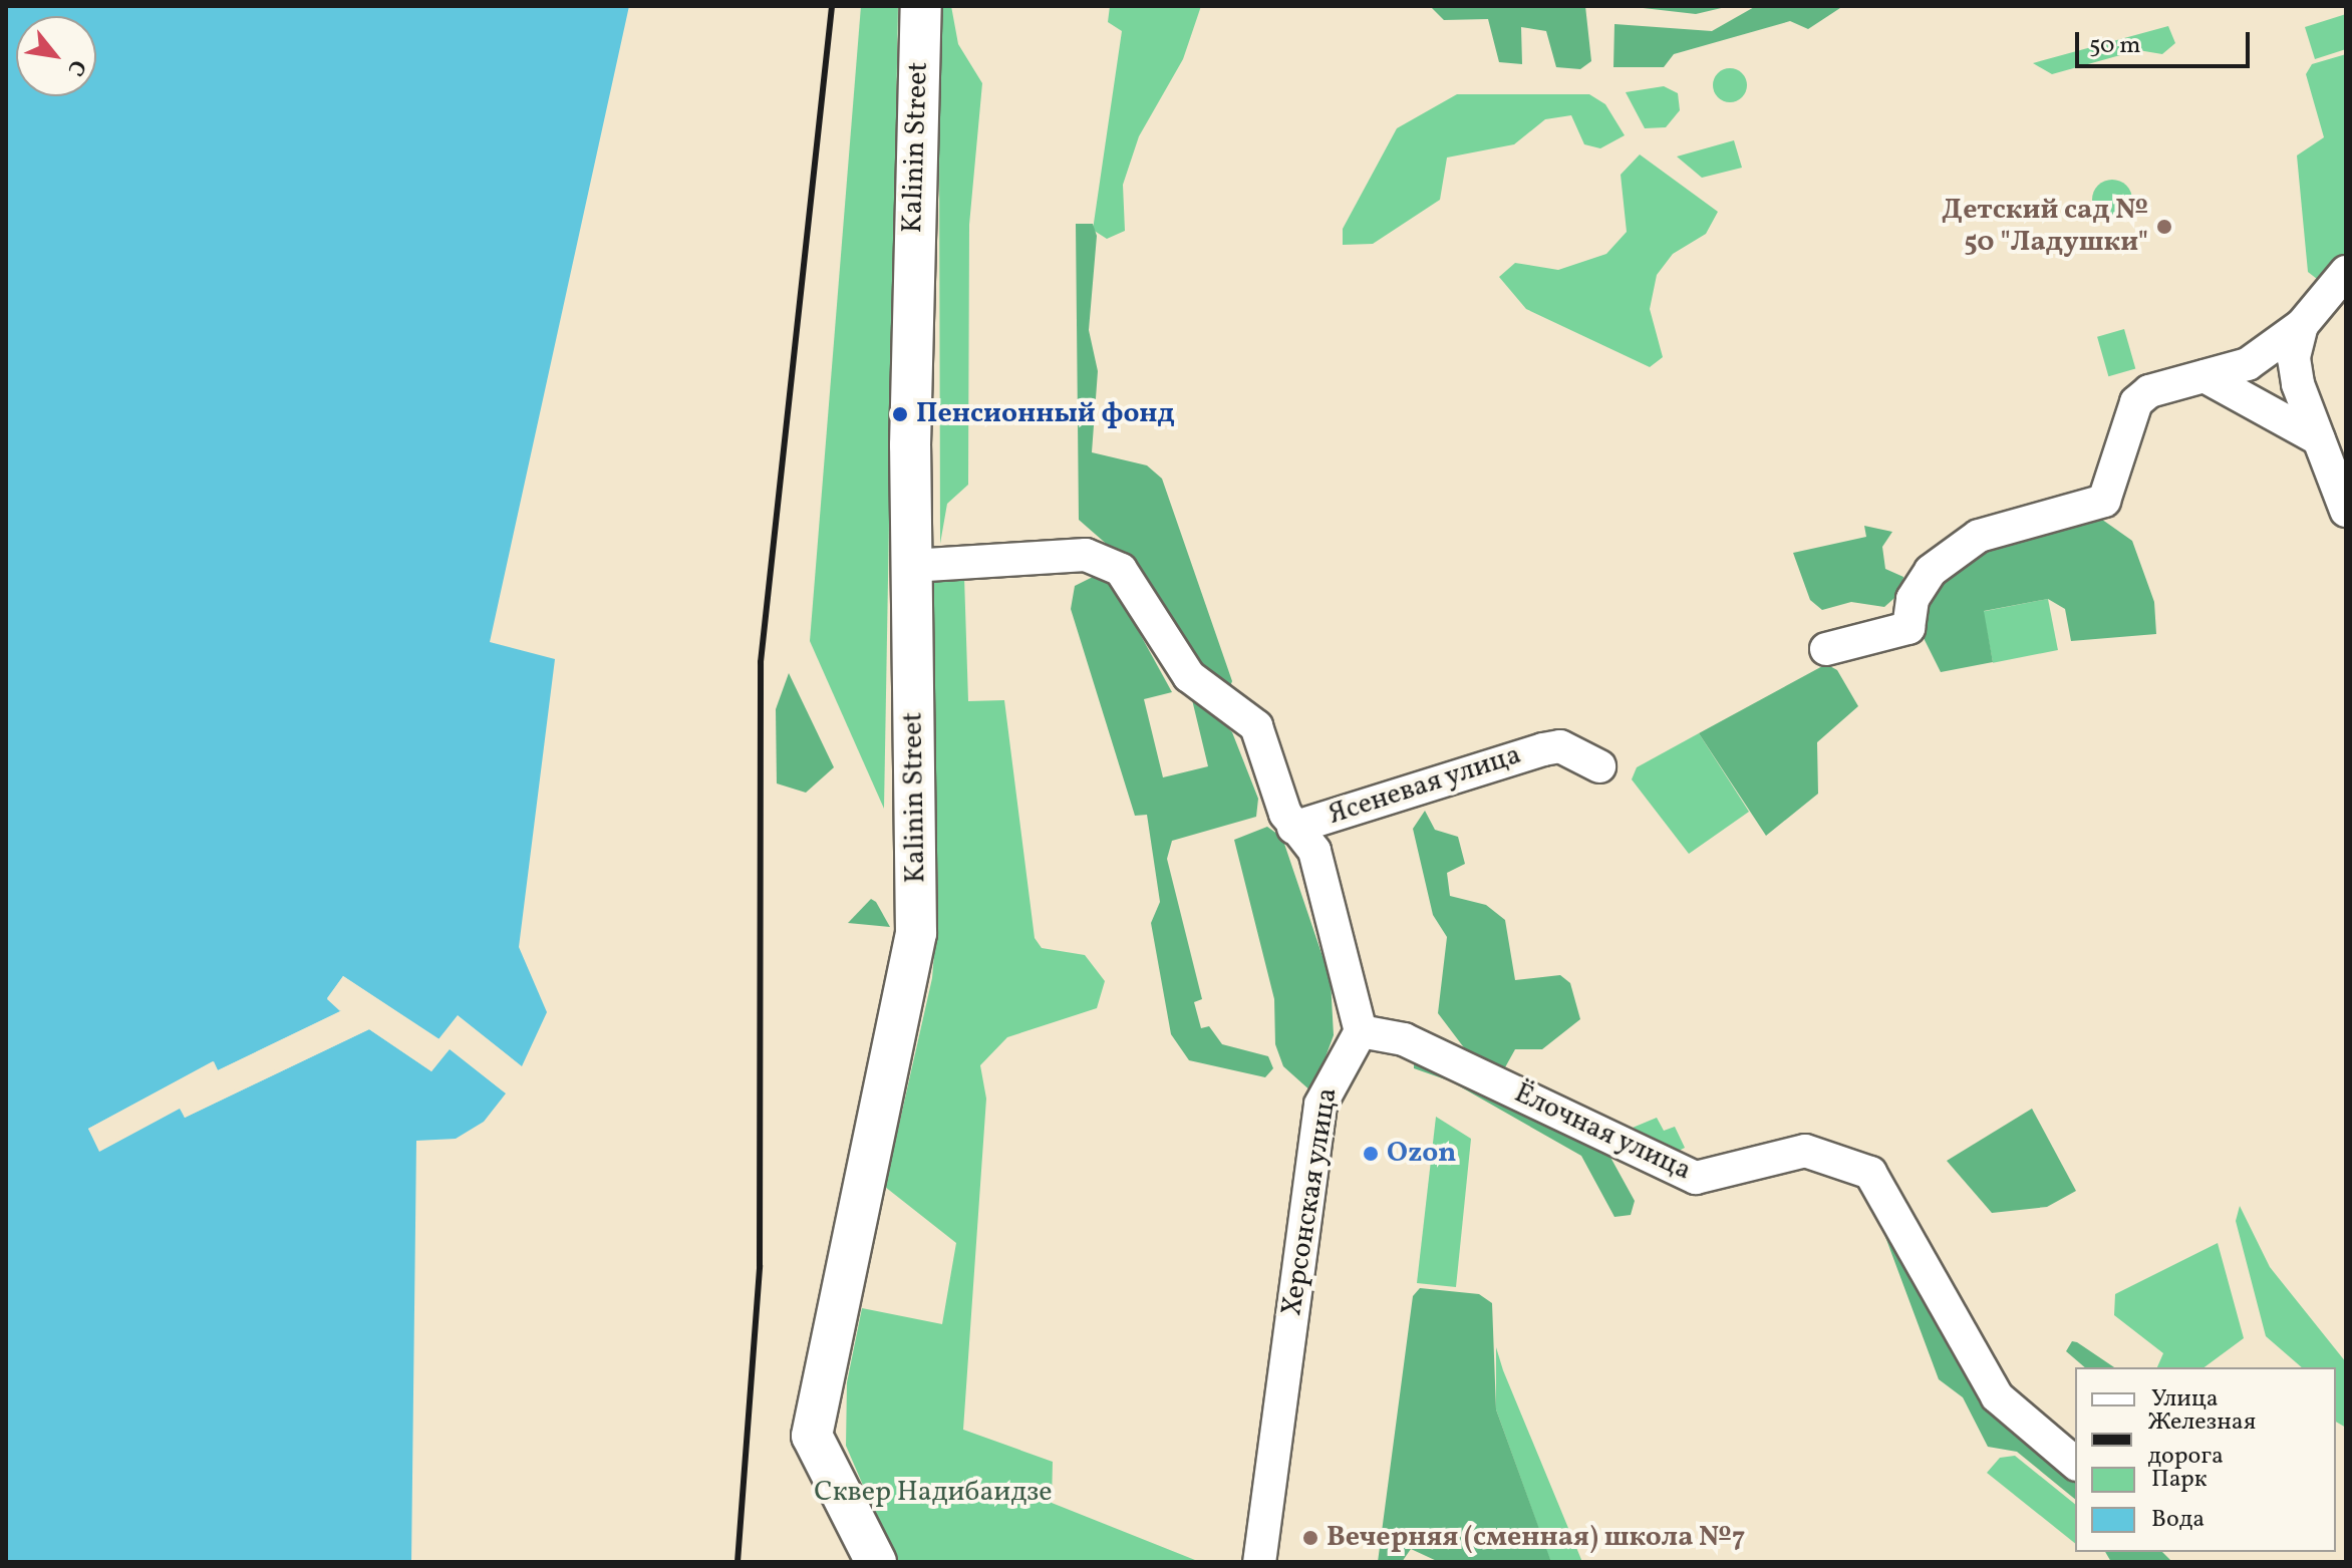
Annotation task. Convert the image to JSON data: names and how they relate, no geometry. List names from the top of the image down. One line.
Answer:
{"streets":{"main road":["Kalinin Street"],"street":["Ясеневая улица","Ёлочная улица","Херсонская улица"]},"crossings":[["Ёлочная улица","Херсонская улица"]],"parks":["Сквер Надибаидзе"],"places":["Детский сад № 50 \"Ладушки\"","Пенсионный фонд","Ozon","Вечерняя (сменная) школа №7"],"legend":["Улица","Железная дорога","Парк","Вода"],"scale_bar":"50 m","north":"bottom right"}
